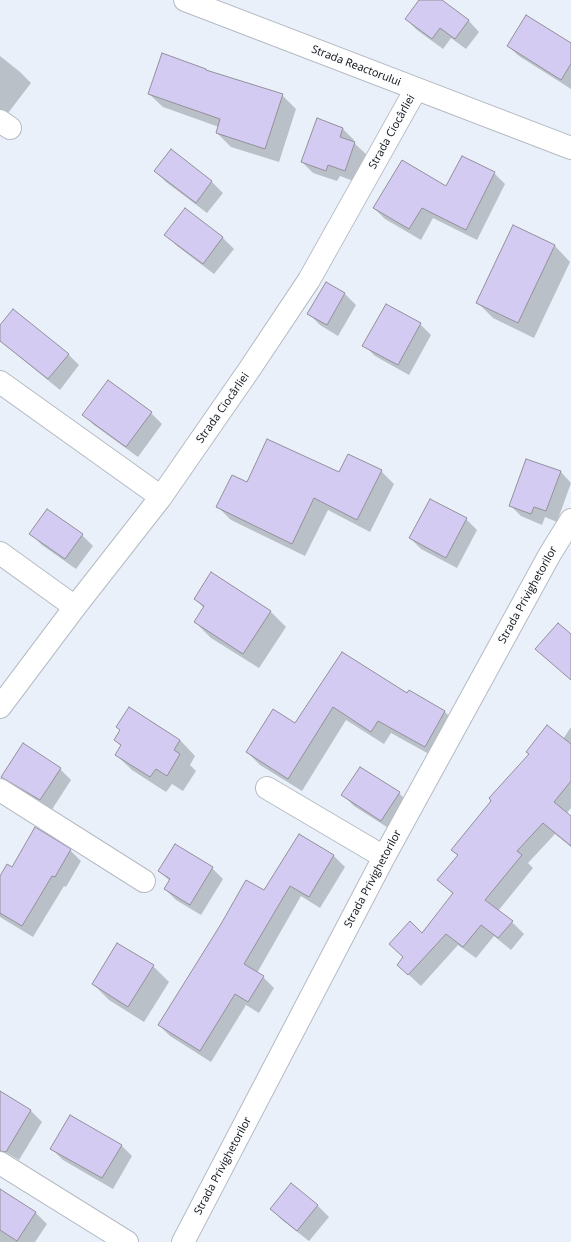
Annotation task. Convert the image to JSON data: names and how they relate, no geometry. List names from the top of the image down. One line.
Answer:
{"streets":{"street":["Strada Reactorului","Strada Ciocârliei","Strada Privighetorilor"]},"crossings":[["Strada Reactorului","Strada Ciocârliei"]]}
